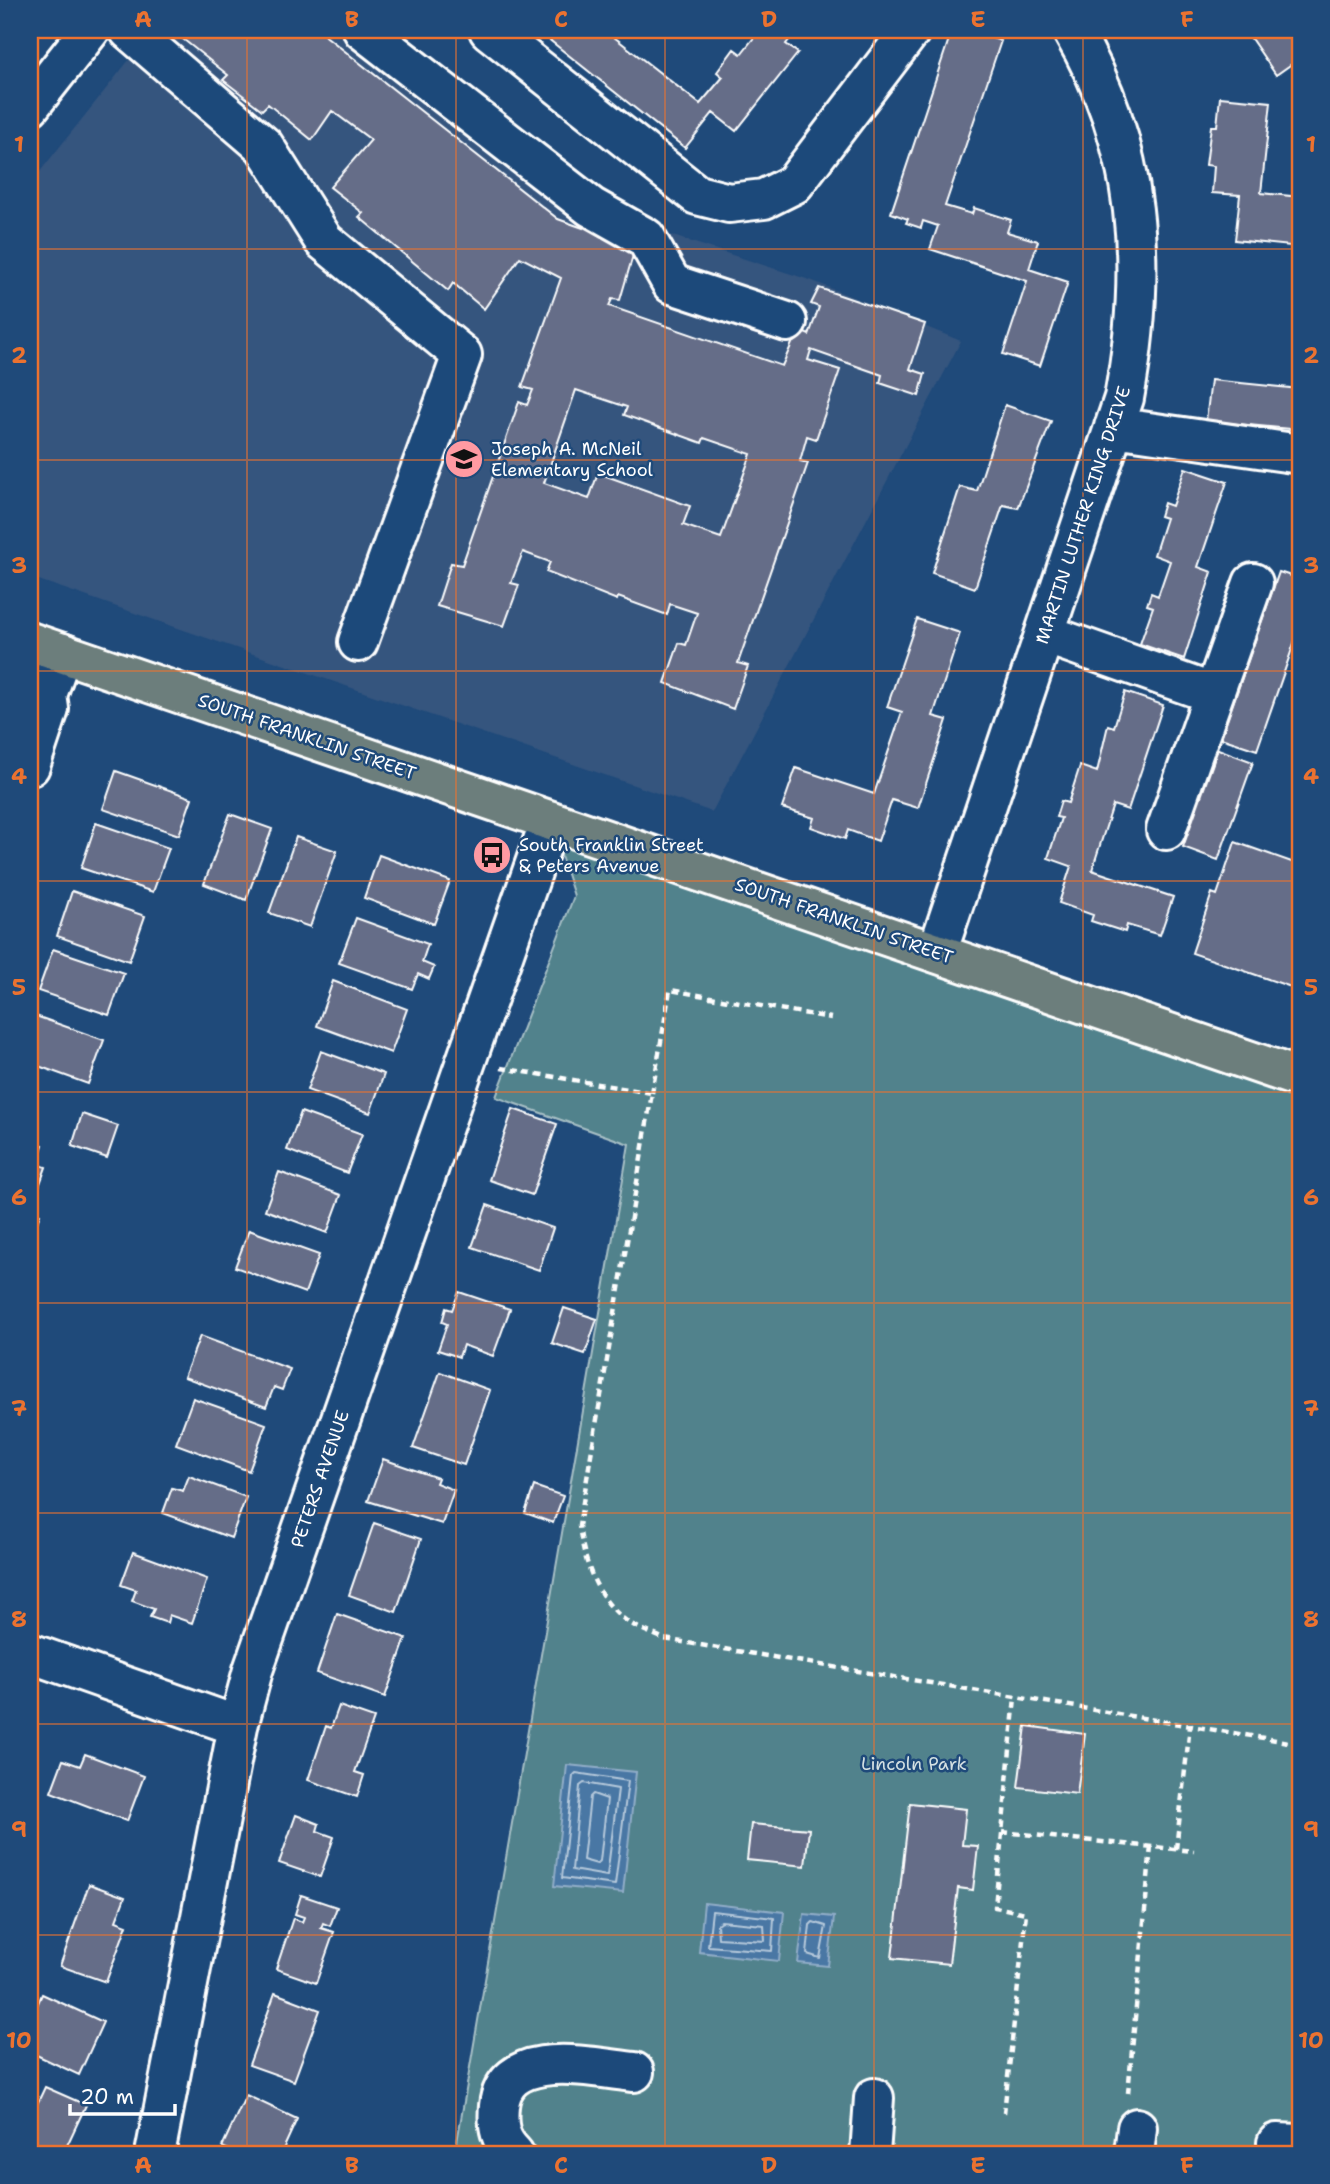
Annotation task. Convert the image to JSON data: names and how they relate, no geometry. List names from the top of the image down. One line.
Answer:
{"streets":{"main road":["SOUTH FRANKLIN STREET"],"street":["MARTIN LUTHER KING DRIVE","PETERS AVENUE"]},"crossings":[["MARTIN LUTHER KING DRIVE","SOUTH FRANKLIN STREET"],["SOUTH FRANKLIN STREET","PETERS AVENUE"]],"parks":["Lincoln Park"],"places":{"school or university":["Joseph A. McNeil Elementary School"],"bus stop":["South Franklin Street & Peters Avenue"]},"scale_bar":"20 m","grid":{"columns":["A","B","C","D","E","F"],"rows":["1","2","3","4","5","6","7","8","9","10"]}}
